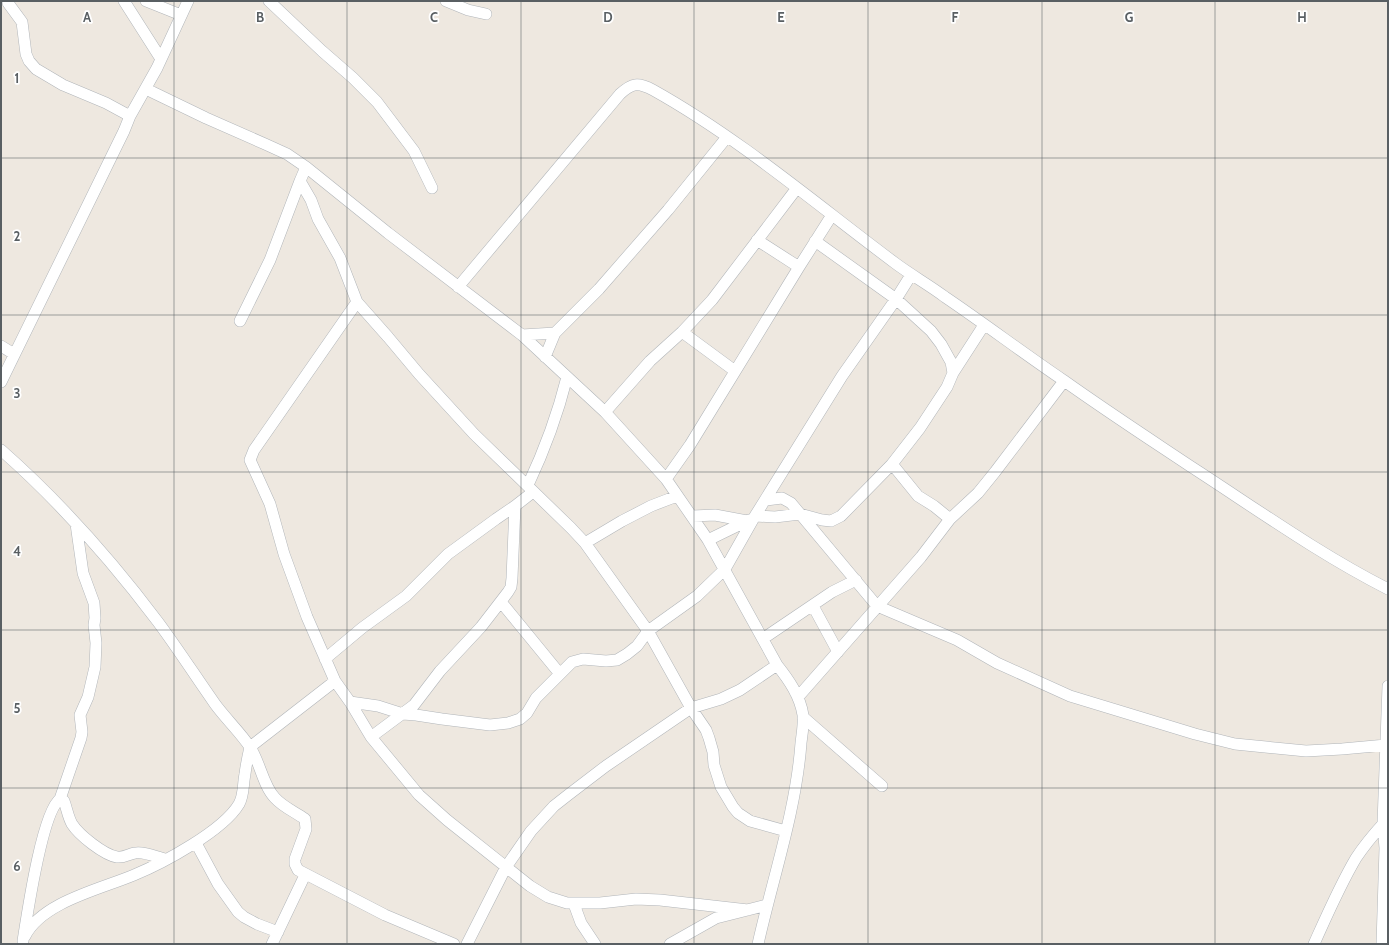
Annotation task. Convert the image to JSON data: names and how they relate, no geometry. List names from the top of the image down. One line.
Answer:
{"grid":{"columns":["A","B","C","D","E","F","G","H"],"rows":["1","2","3","4","5","6"]}}
